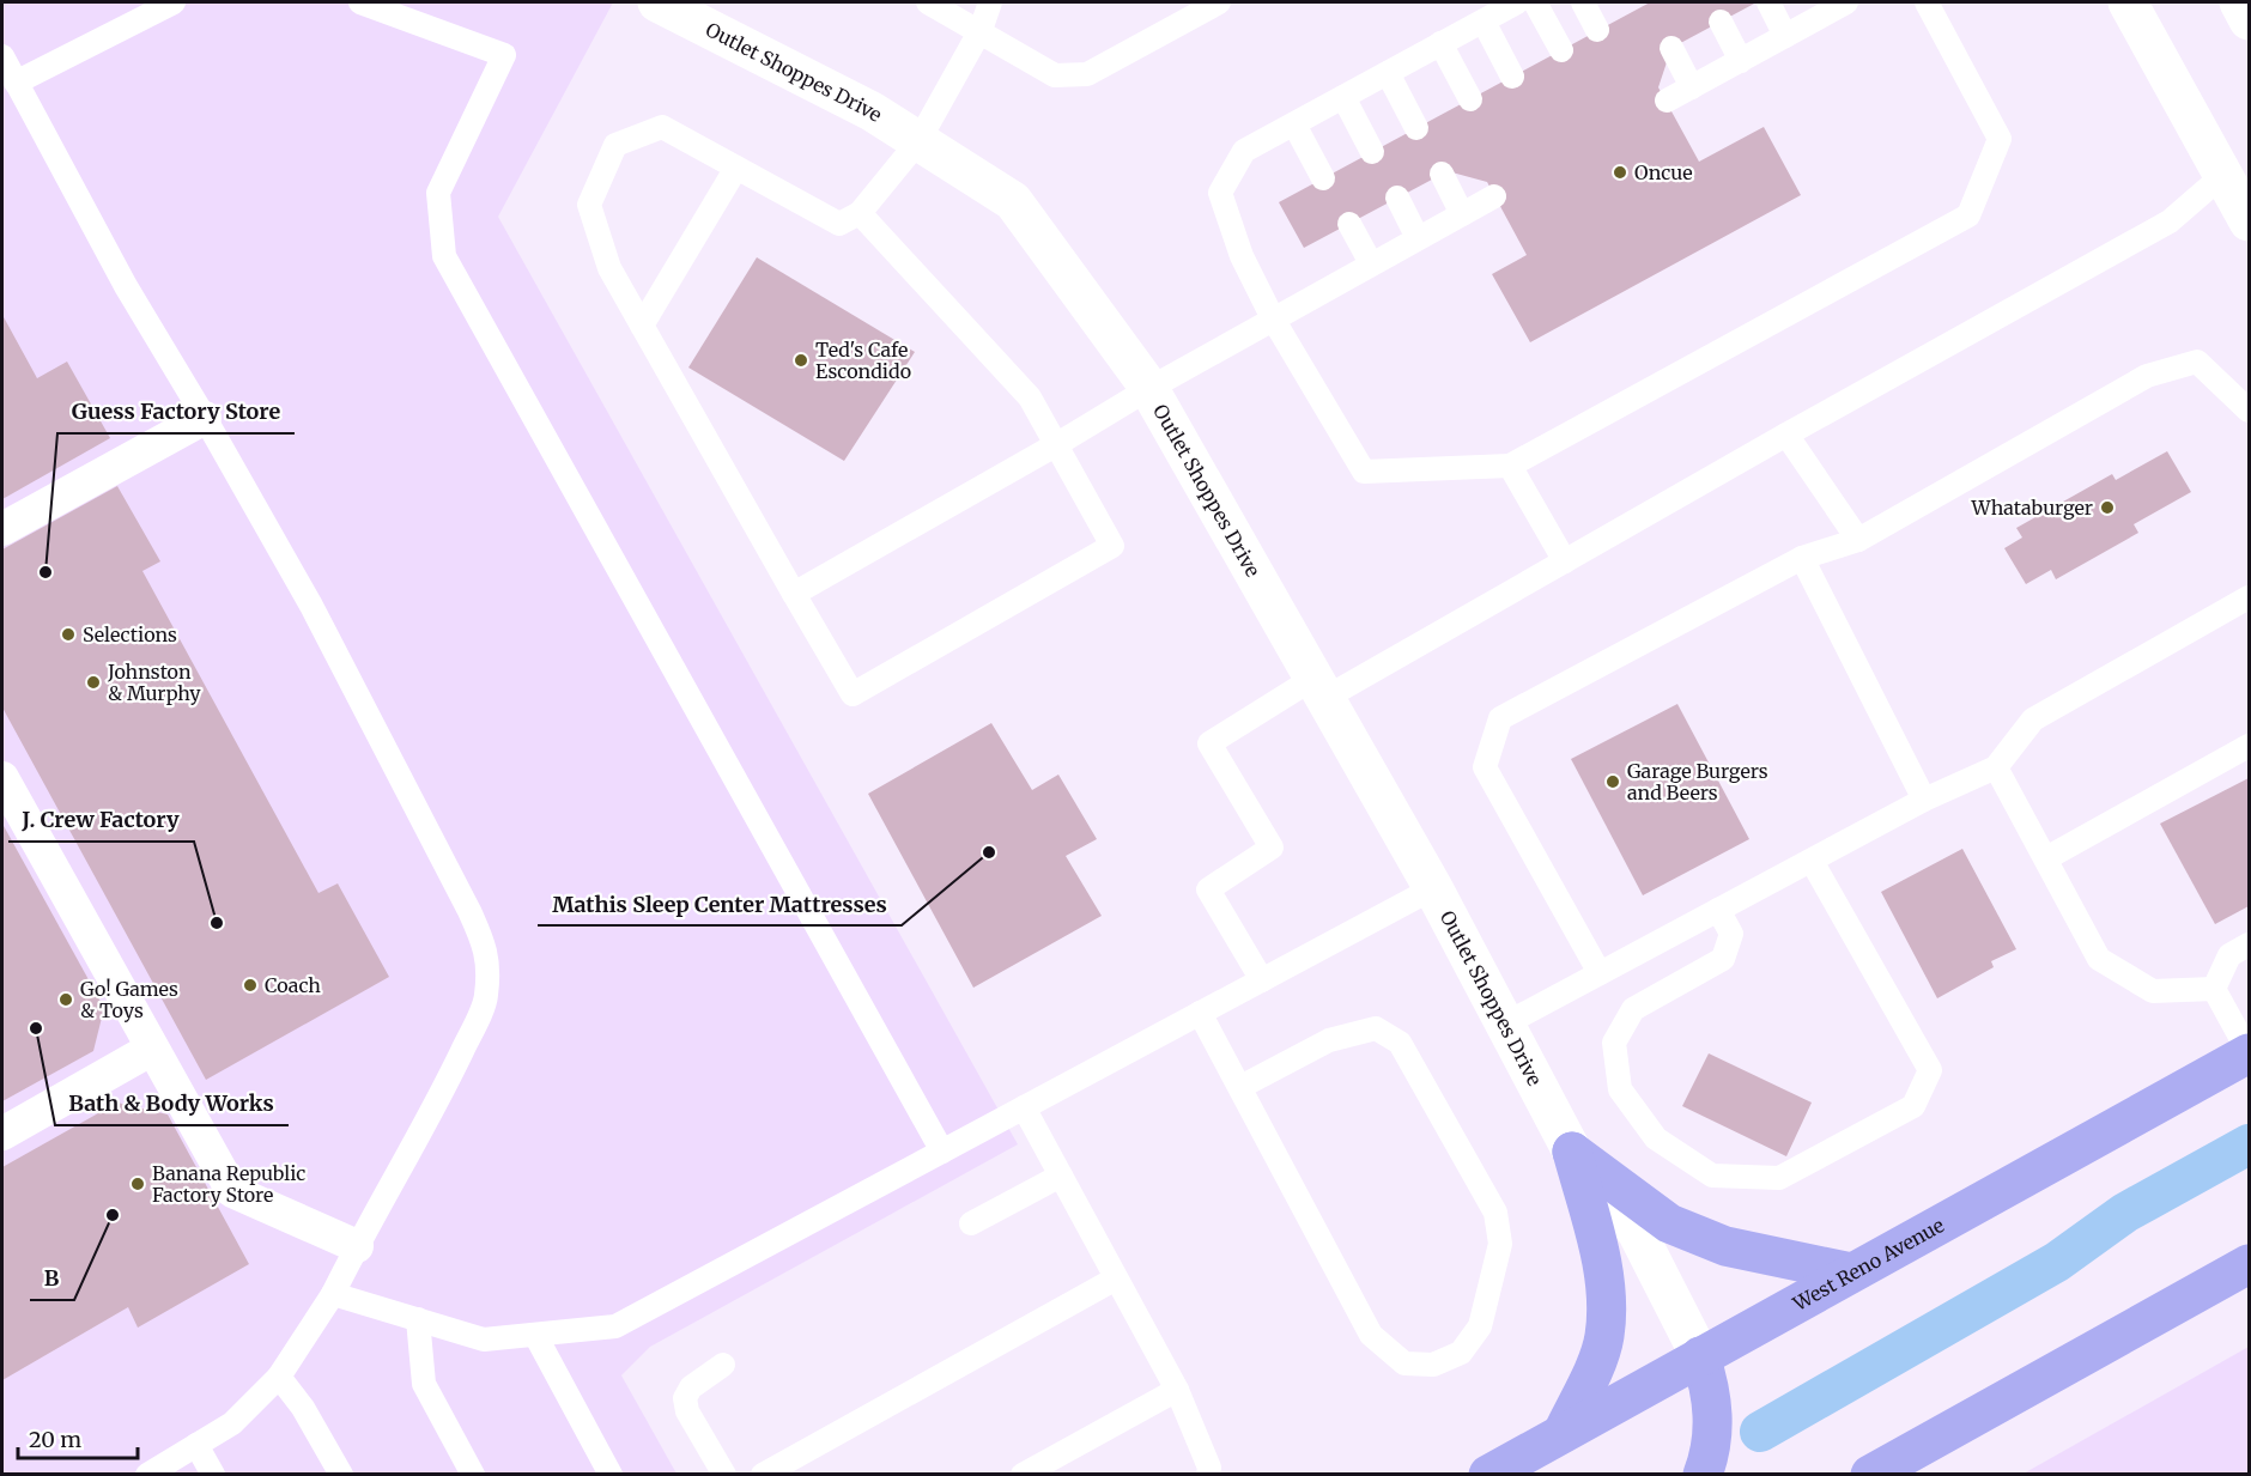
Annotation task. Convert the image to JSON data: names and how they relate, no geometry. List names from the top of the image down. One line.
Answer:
{"streets":{"main road":["West Reno Avenue"],"street":["Outlet Shoppes Drive"]},"crossings":[["Outlet Shoppes Drive","West Reno Avenue"]],"places":["Oncue","Ted's Cafe Escondido","Whataburger","Guess Factory Store","Selections","Johnston & Murphy","Garage Burgers and Beers","Mathis Sleep Center Mattresses","J. Crew Factory","Coach","Go! Games & Toys","Bath & Body Works","Banana Republic Factory Store","B"],"scale_bar":"20 m"}
